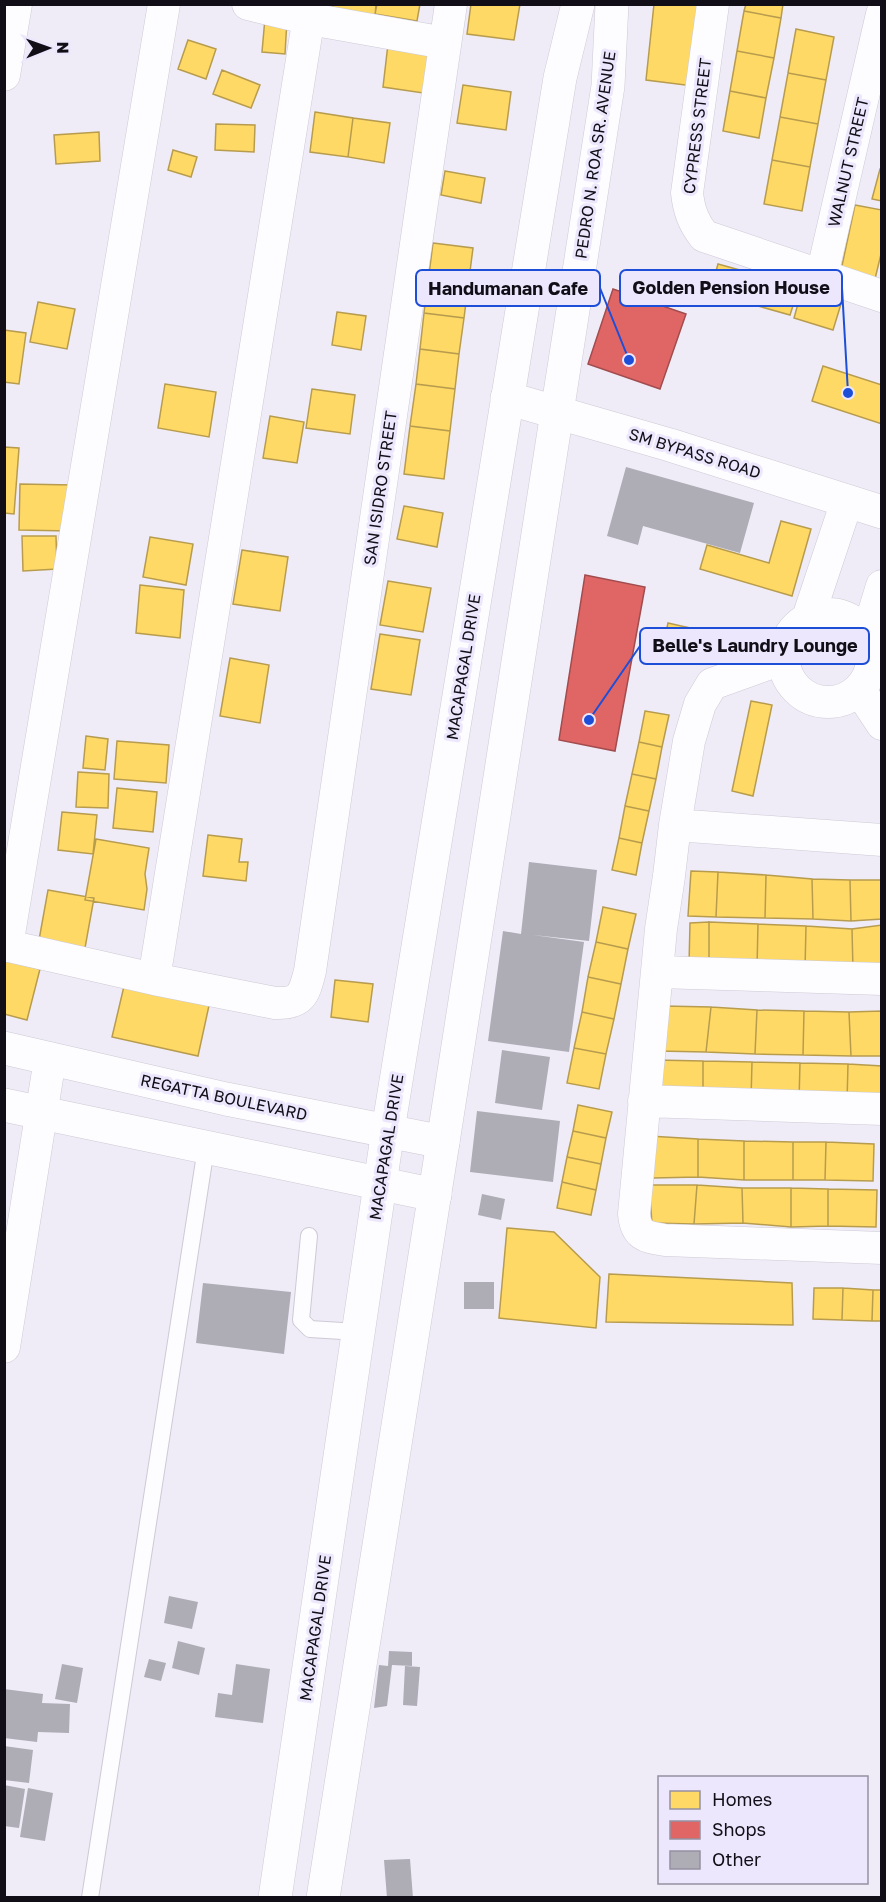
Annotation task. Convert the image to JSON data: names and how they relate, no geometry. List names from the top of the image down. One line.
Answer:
{"streets":{"main road":["PEDRO N. ROA SR. AVENUE","SM BYPASS ROAD","MACAPAGAL DRIVE","REGATTA BOULEVARD"],"street":["CYPRESS STREET","WALNUT STREET","SAN ISIDRO STREET"]},"crossings":[["CYPRESS STREET","WALNUT STREET"],["PEDRO N. ROA SR. AVENUE","SM BYPASS ROAD"],["SM BYPASS ROAD","MACAPAGAL DRIVE"],["MACAPAGAL DRIVE","REGATTA BOULEVARD"]],"places":["Handumanan Cafe","Golden Pension House","Belle's Laundry Lounge"],"legend":["Homes","Shops","Other"],"north":"right"}
